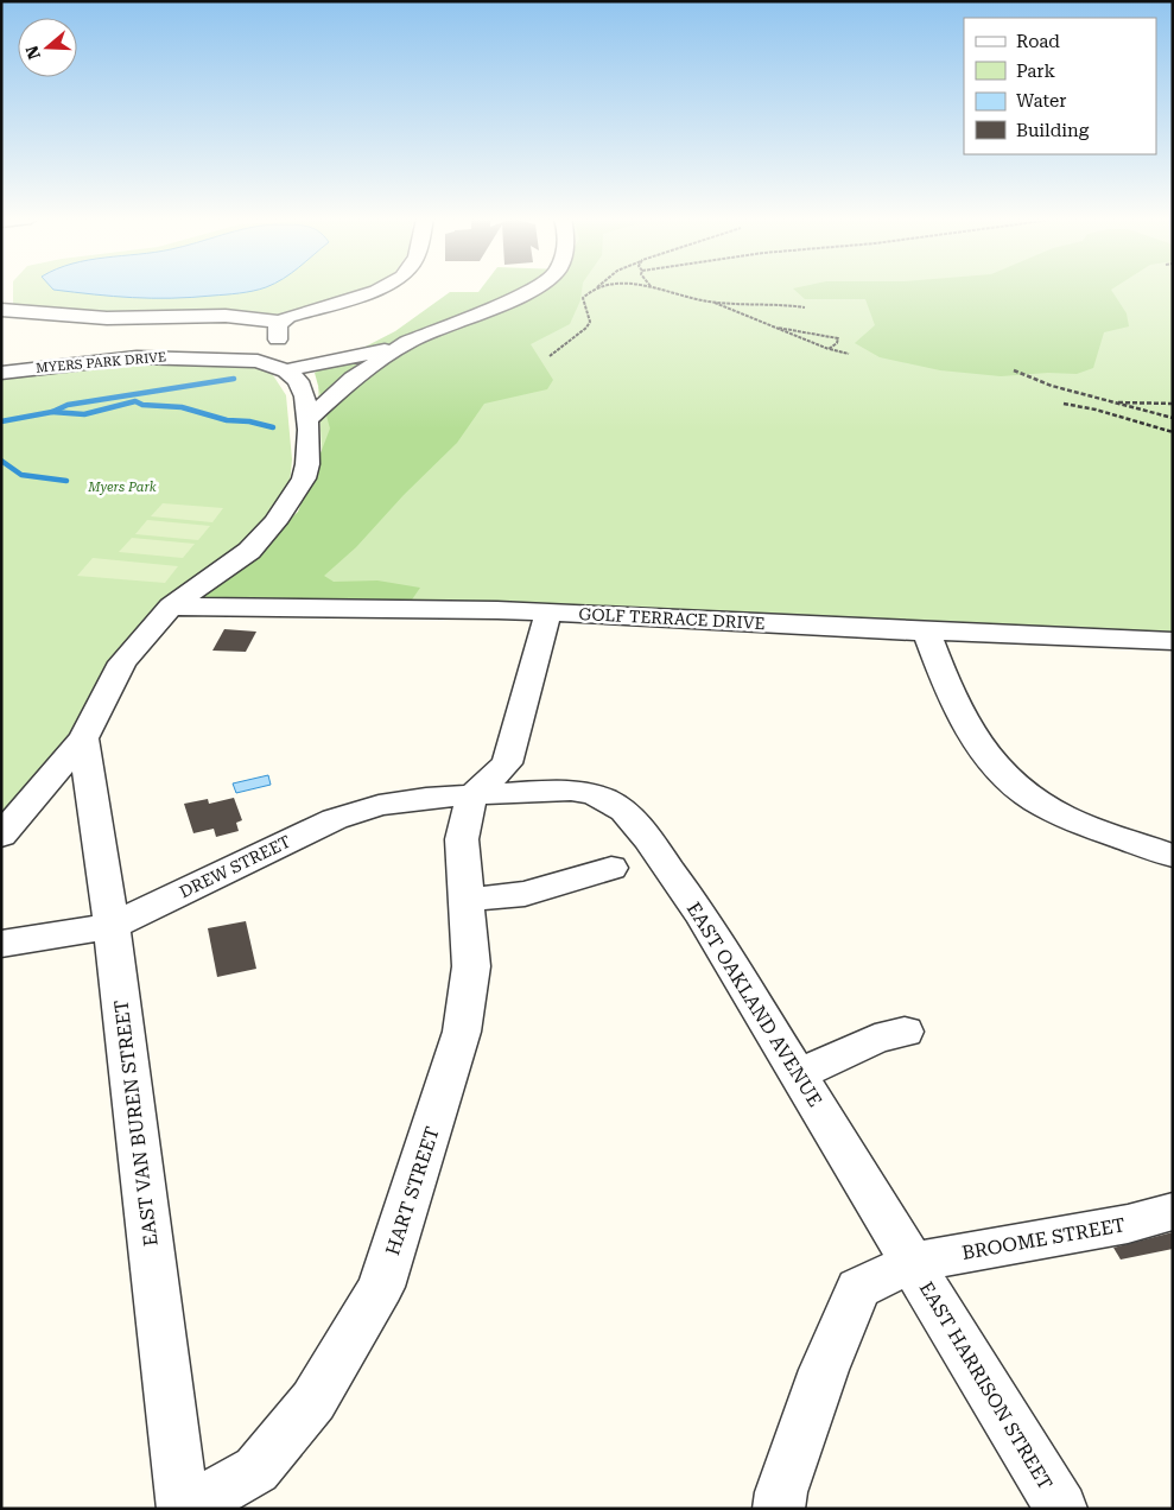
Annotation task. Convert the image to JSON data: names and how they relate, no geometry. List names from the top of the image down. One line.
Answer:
{"streets":{"street":["MYERS PARK DRIVE","GOLF TERRACE DRIVE","DREW STREET","EAST OAKLAND AVENUE","EAST VAN BUREN STREET","HART STREET","BROOME STREET","EAST HARRISON STREET"]},"crossings":[["DREW STREET","EAST OAKLAND AVENUE"],["DREW STREET","EAST VAN BUREN STREET"],["DREW STREET","HART STREET"],["EAST OAKLAND AVENUE","HART STREET"],["EAST OAKLAND AVENUE","BROOME STREET"],["EAST OAKLAND AVENUE","EAST HARRISON STREET"],["EAST VAN BUREN STREET","HART STREET"],["BROOME STREET","EAST HARRISON STREET"]],"parks":["Myers Park"],"legend":["Road","Park","Water","Building"],"north":"left"}
